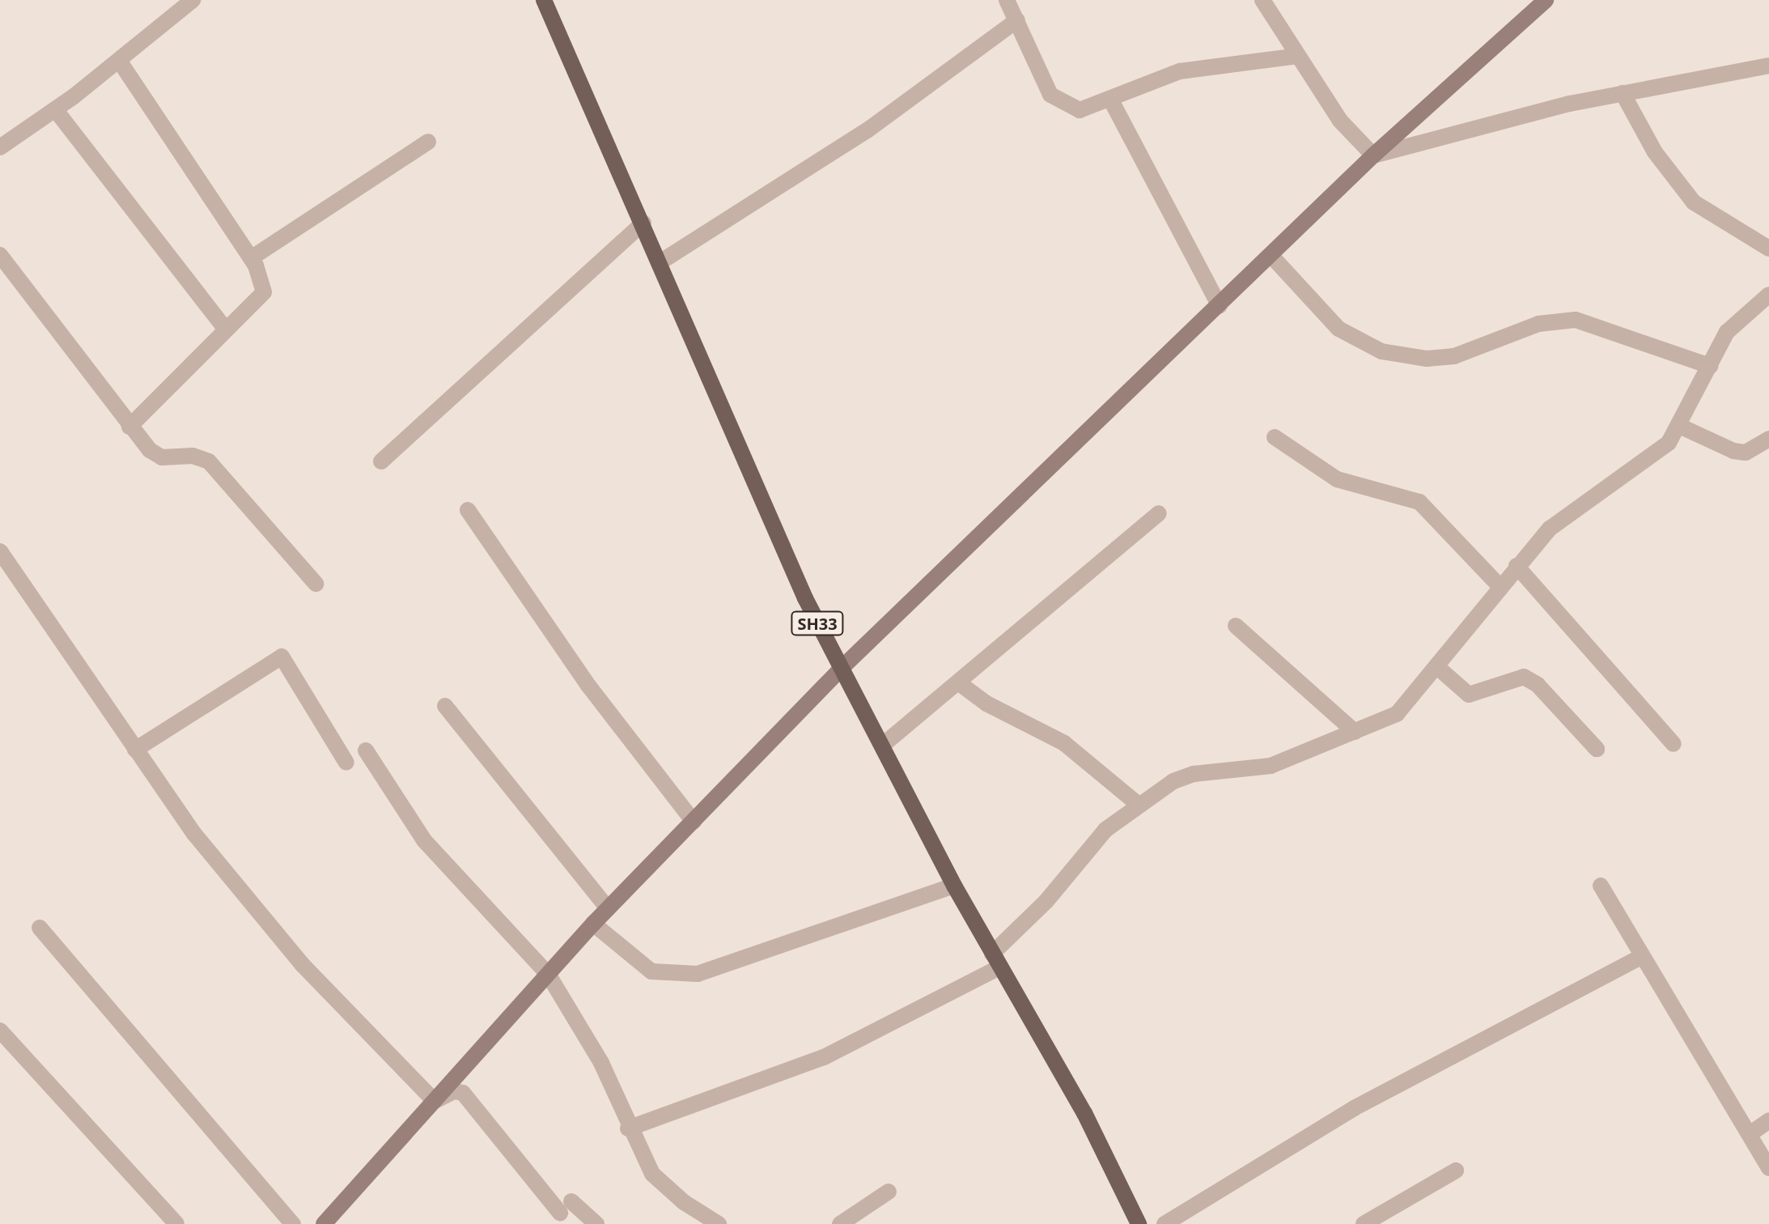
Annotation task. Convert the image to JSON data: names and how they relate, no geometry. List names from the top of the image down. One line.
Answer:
{"streets":{"main road":["SH33"]}}
